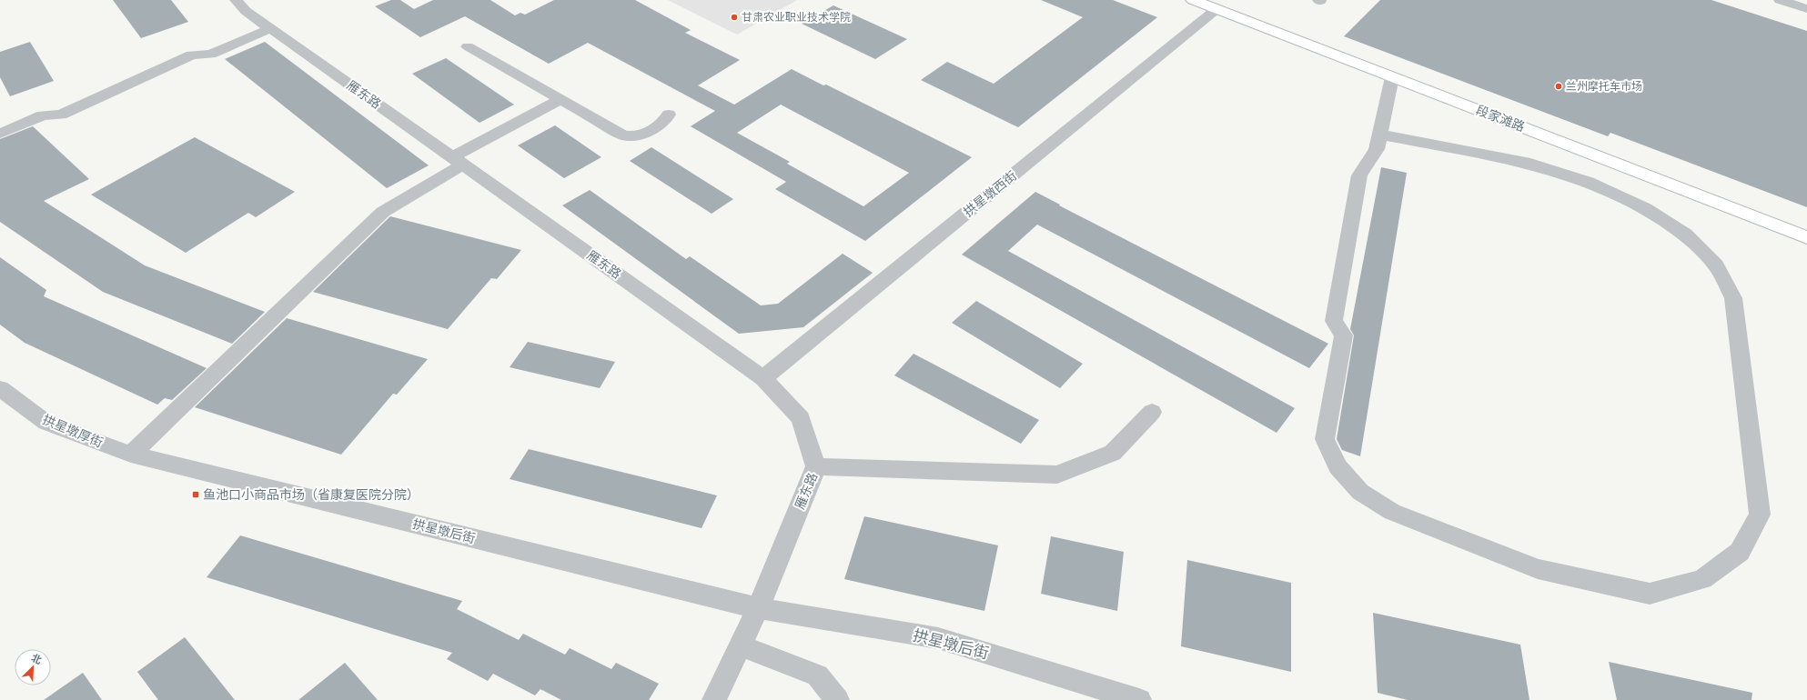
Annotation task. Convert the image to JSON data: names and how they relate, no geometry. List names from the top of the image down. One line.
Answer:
{"streets":{"main road":["段家滩路"],"street":["雁东路","拱星墩西街","拱星墩厚街","拱星墩后街"]},"crossings":[["雁东路","拱星墩西街"],["雁东路","拱星墩后街"],["段家滩路","拱星墩西街"],["拱星墩厚街","拱星墩后街"]],"places":{"other":["甘肃农业职业技术学院","兰州摩托车市场"],"transit":["鱼池口小商品市场（省康复医院分院）"]},"north":"top right"}
